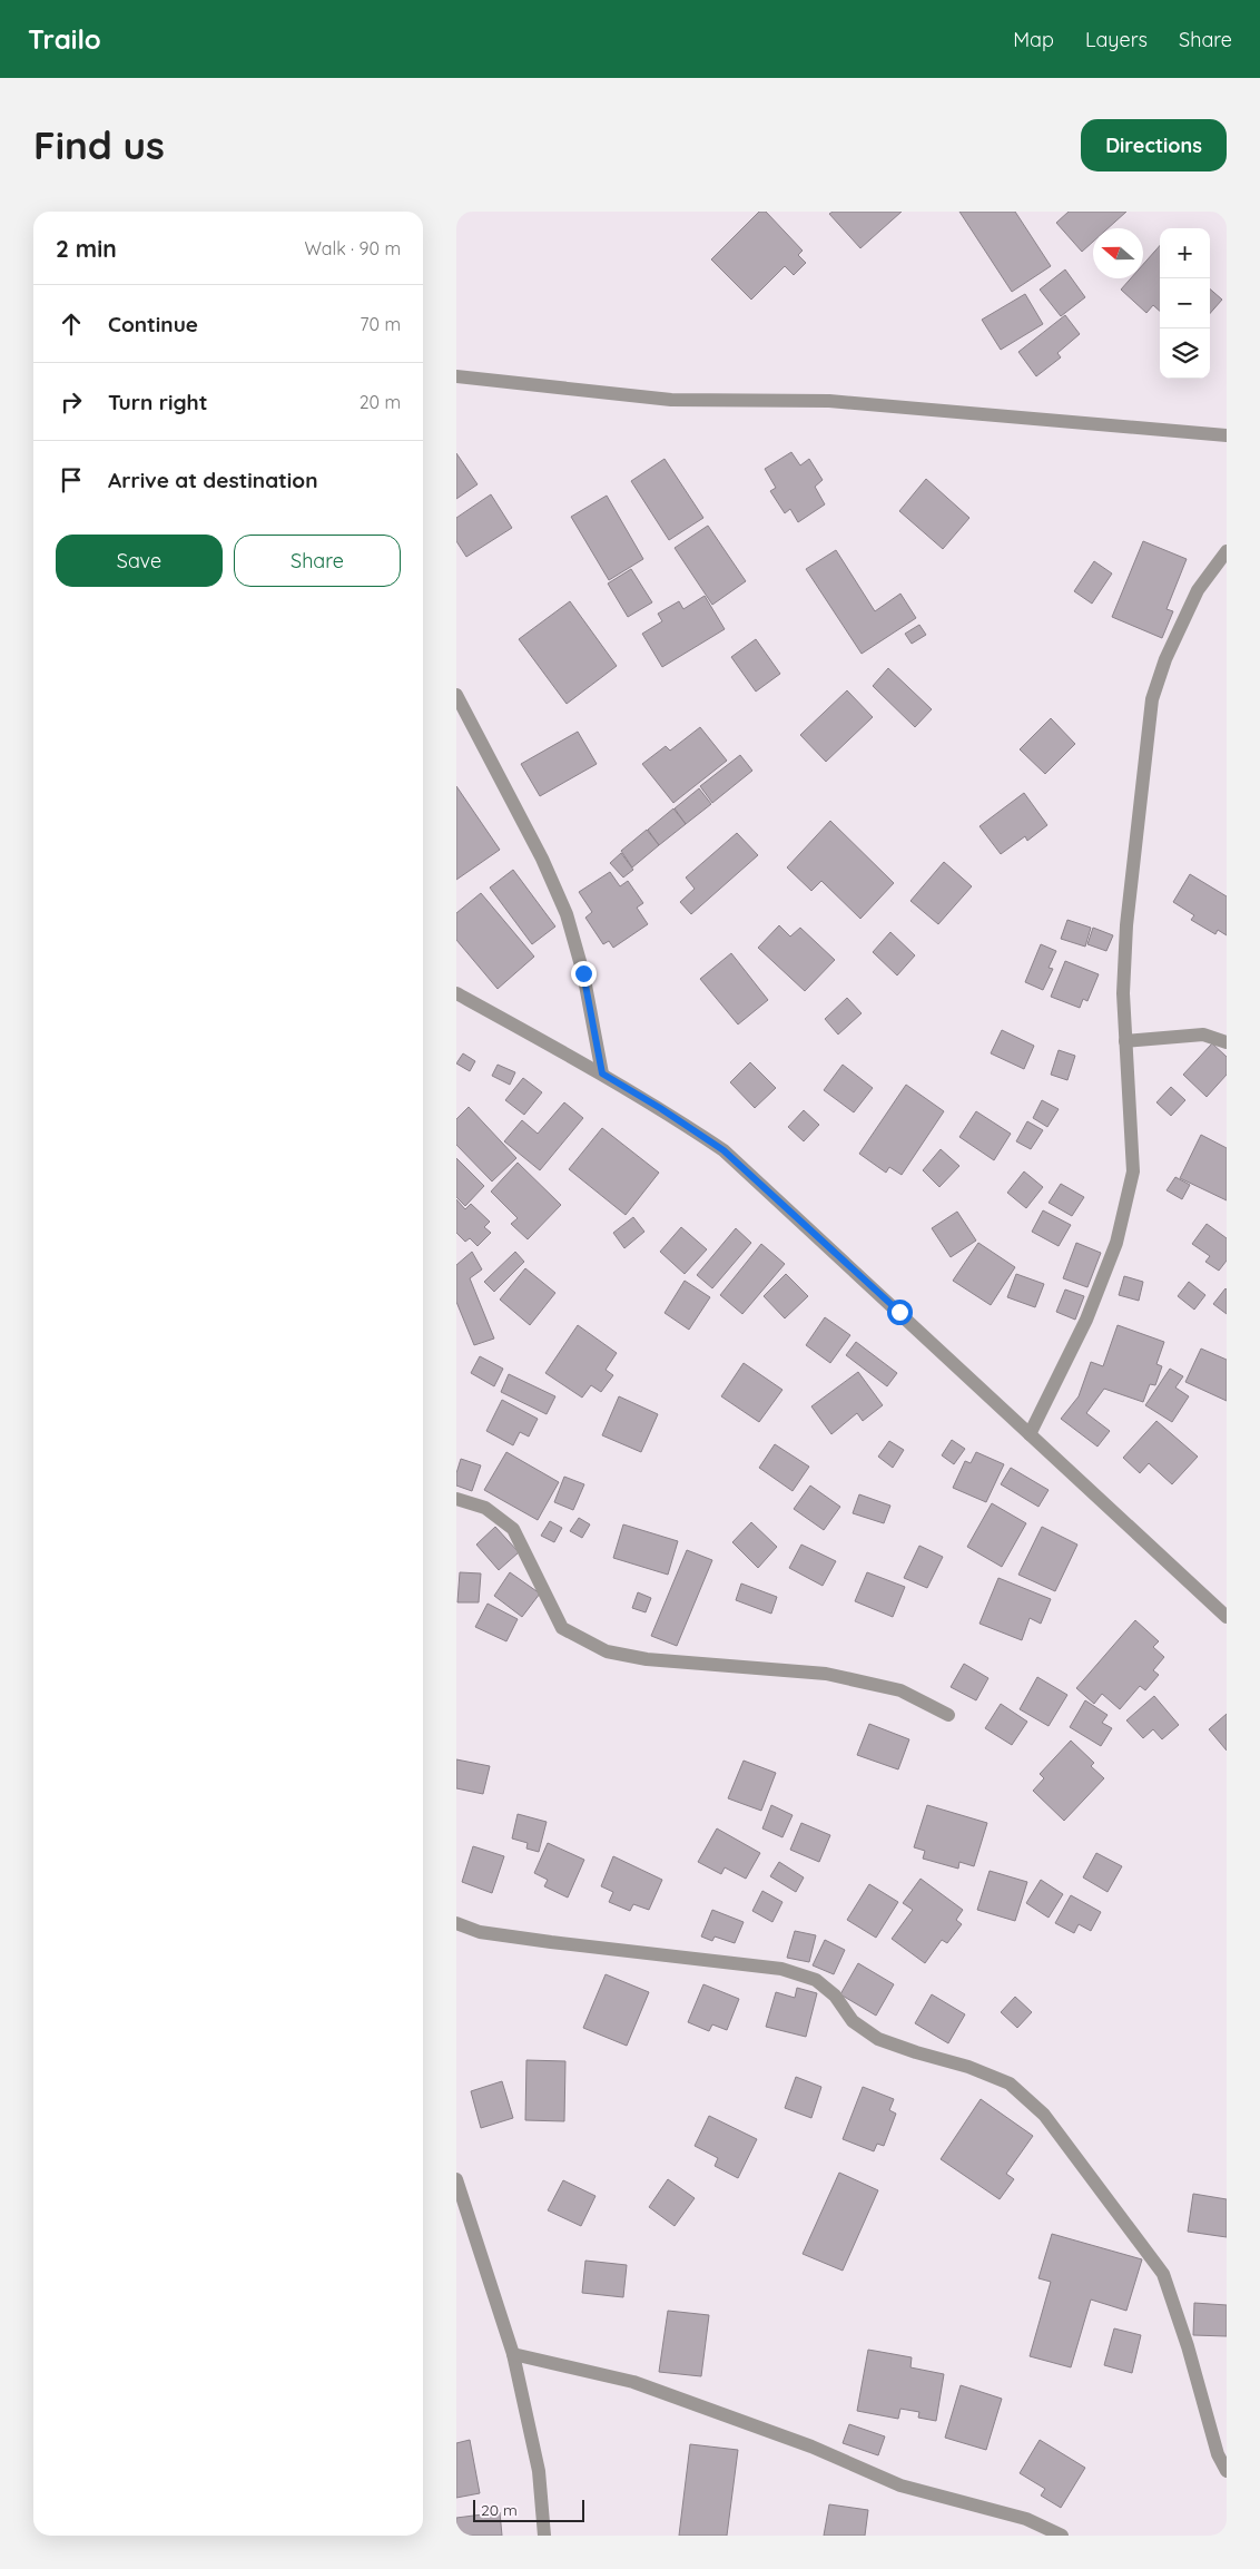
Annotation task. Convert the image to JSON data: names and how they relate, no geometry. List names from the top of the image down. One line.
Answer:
{"scale_bar":"20 m","north":"left","page":{"header":"Trailo","nav":["Map","Layers","Share"],"buttons":["Directions",["Save","Share"]],"title":"Find us","heading":["2 min","Walk · 90 m"],"map_buttons":["+","−"],"list":[["Continue","70 m"],["Turn right","20 m"],"Arrive at destination"],"scale":"20 m"}}
